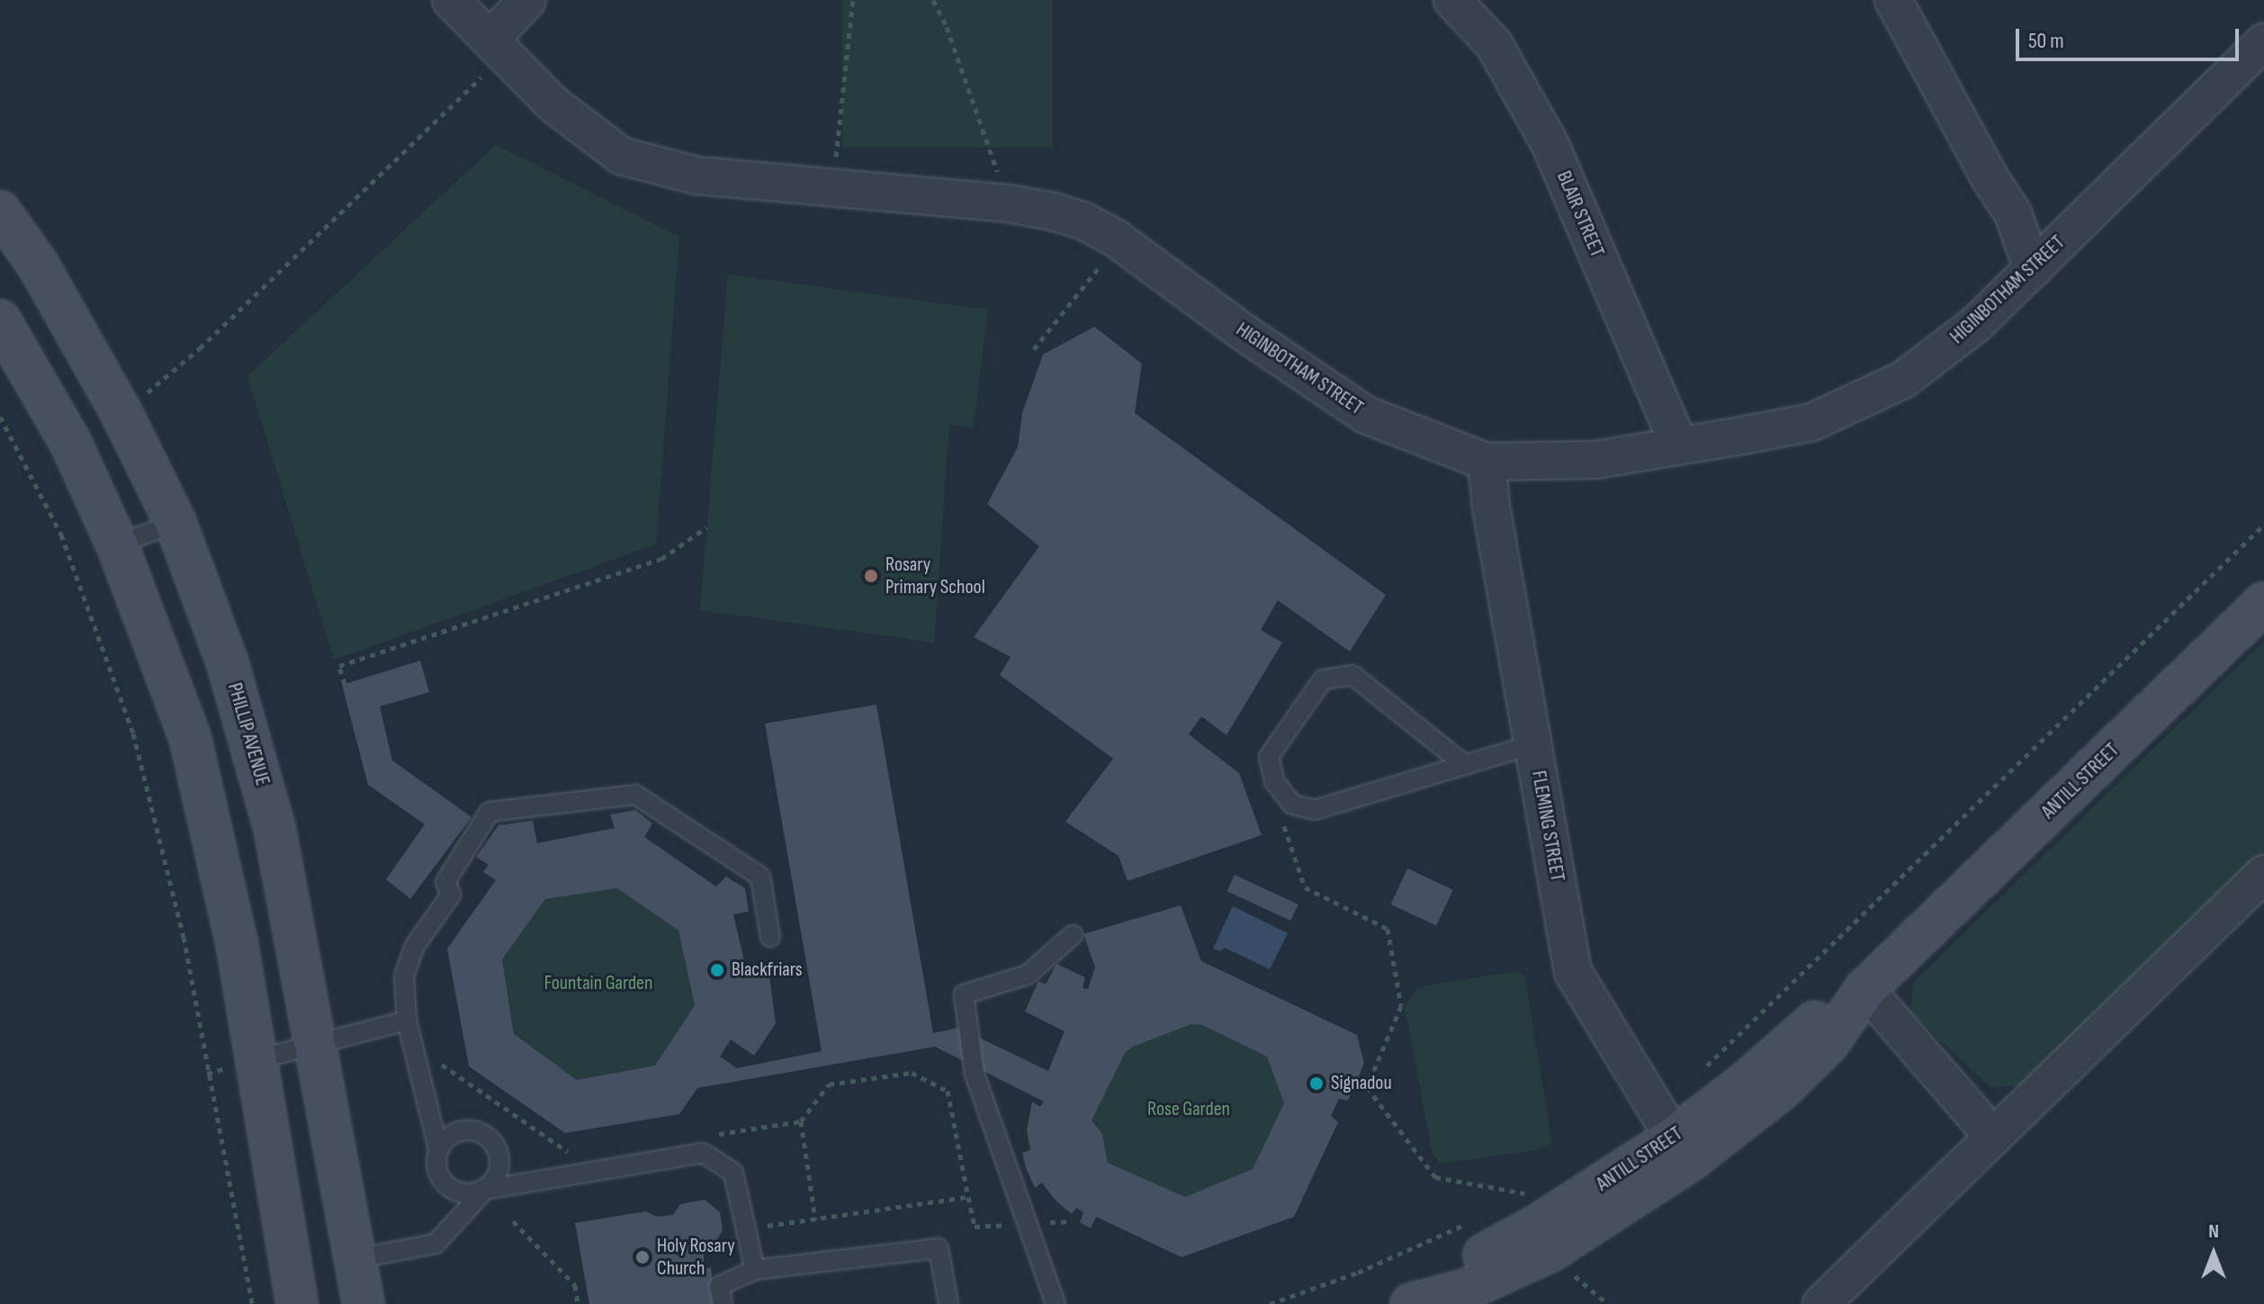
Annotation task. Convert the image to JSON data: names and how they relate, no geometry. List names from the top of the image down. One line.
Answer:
{"streets":{"main road":["PHILLIP AVENUE","ANTILL STREET"],"street":["BLAIR STREET","HIGINBOTHAM STREET","FLEMING STREET"]},"crossings":[["BLAIR STREET","HIGINBOTHAM STREET"],["HIGINBOTHAM STREET","FLEMING STREET"],["ANTILL STREET","FLEMING STREET"]],"parks":["Fountain Garden","Rose Garden"],"places":["Rosary Primary School","Blackfriars","Signadou","Holy Rosary Church"],"scale_bar":"50 m","north":"top"}
